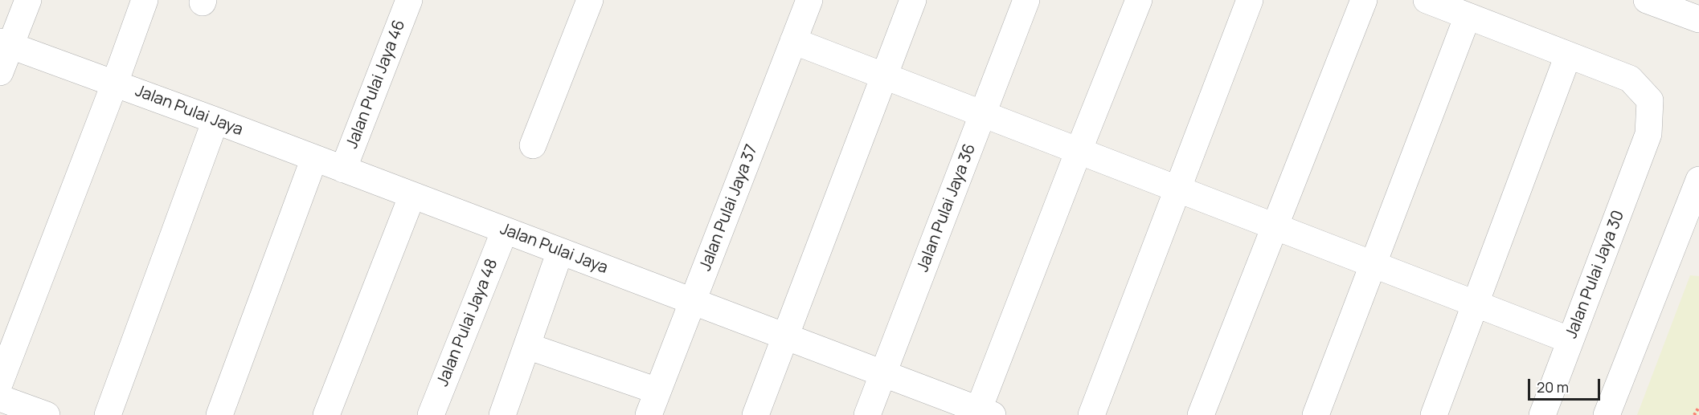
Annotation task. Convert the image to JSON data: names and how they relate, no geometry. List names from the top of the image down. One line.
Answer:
{"streets":{"street":["Jalan Pulai Jaya 46","Jalan Pulai Jaya","Jalan Pulai Jaya 37","Jalan Pulai Jaya 36","Jalan Pulai Jaya 30","Jalan Pulai Jaya 48"]},"crossings":[["Jalan Pulai Jaya 46","Jalan Pulai Jaya"],["Jalan Pulai Jaya","Jalan Pulai Jaya 37"],["Jalan Pulai Jaya","Jalan Pulai Jaya 36"],["Jalan Pulai Jaya","Jalan Pulai Jaya 48"]],"scale_bar":"20 m"}
